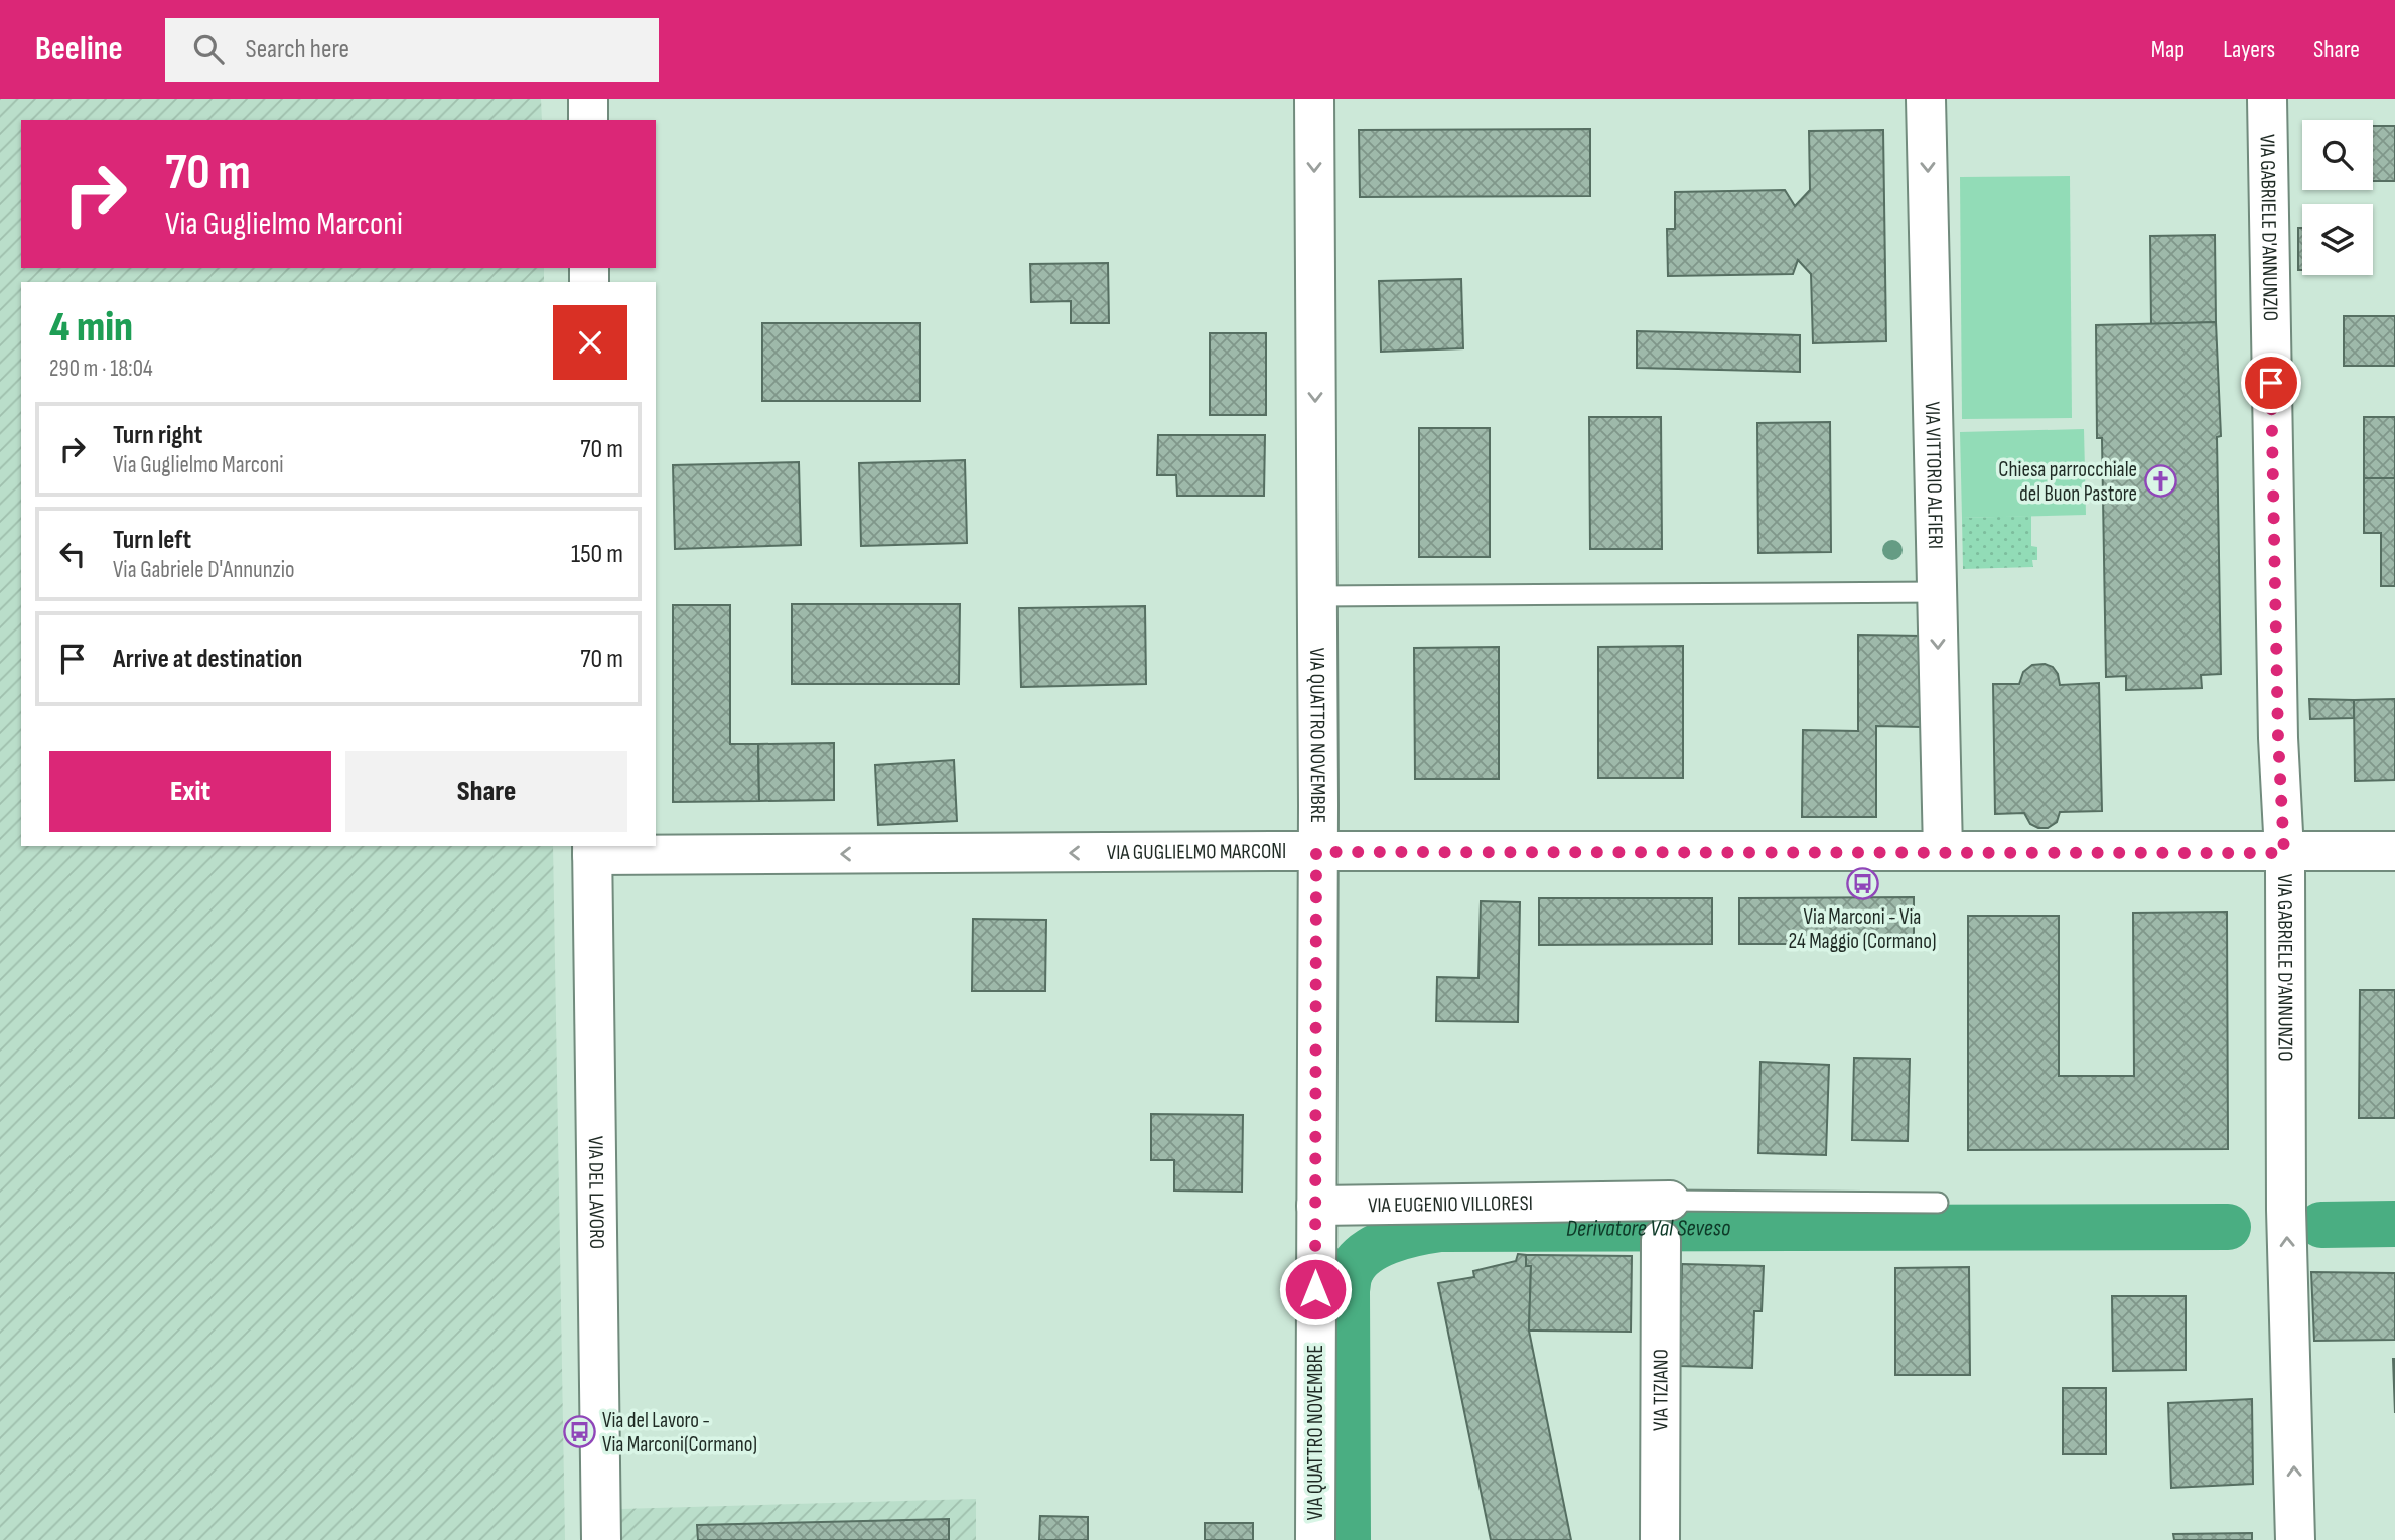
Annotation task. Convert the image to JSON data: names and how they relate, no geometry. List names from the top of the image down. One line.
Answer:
{"streets":{"street":["VIA GABRIELE D'ANNUNZIO","VIA VITTORIO ALFIERI","VIA QUATTRO NOVEMBRE","VIA GUGLIELMO MARCONI","VIA DEL LAVORO","VIA EUGENIO VILLORESI","VIA TIZIANO"]},"crossings":[["VIA GABRIELE D'ANNUNZIO","VIA GUGLIELMO MARCONI"],["VIA VITTORIO ALFIERI","VIA GUGLIELMO MARCONI"],["VIA QUATTRO NOVEMBRE","VIA GUGLIELMO MARCONI"],["VIA QUATTRO NOVEMBRE","VIA EUGENIO VILLORESI"],["VIA GUGLIELMO MARCONI","VIA DEL LAVORO"]],"one_way":["VIA GABRIELE D'ANNUNZIO","VIA VITTORIO ALFIERI","VIA GUGLIELMO MARCONI"],"water":["Derivatore Val Seveso"],"places":{"church":["Chiesa parrocchiale del Buon Pastore"],"bus stop":["Via Marconi - Via 24 Maggio (Cormano)","Via del Lavoro - Via Marconi(Cormano)"]},"page":{"header":"Beeline","search":"Search here","nav":["Map","Layers","Share"],"turn":["70 m","Via Guglielmo Marconi"],"heading":["4 min","290 m · 18:04"],"list":[{"name":"Turn right","note":"Via Guglielmo Marconi","value":"70 m"},{"name":"Turn left","note":"Via Gabriele D'Annunzio","value":"150 m"},{"name":"Arrive at destination","value":"70 m"}],"buttons":["Exit","Share"]}}
